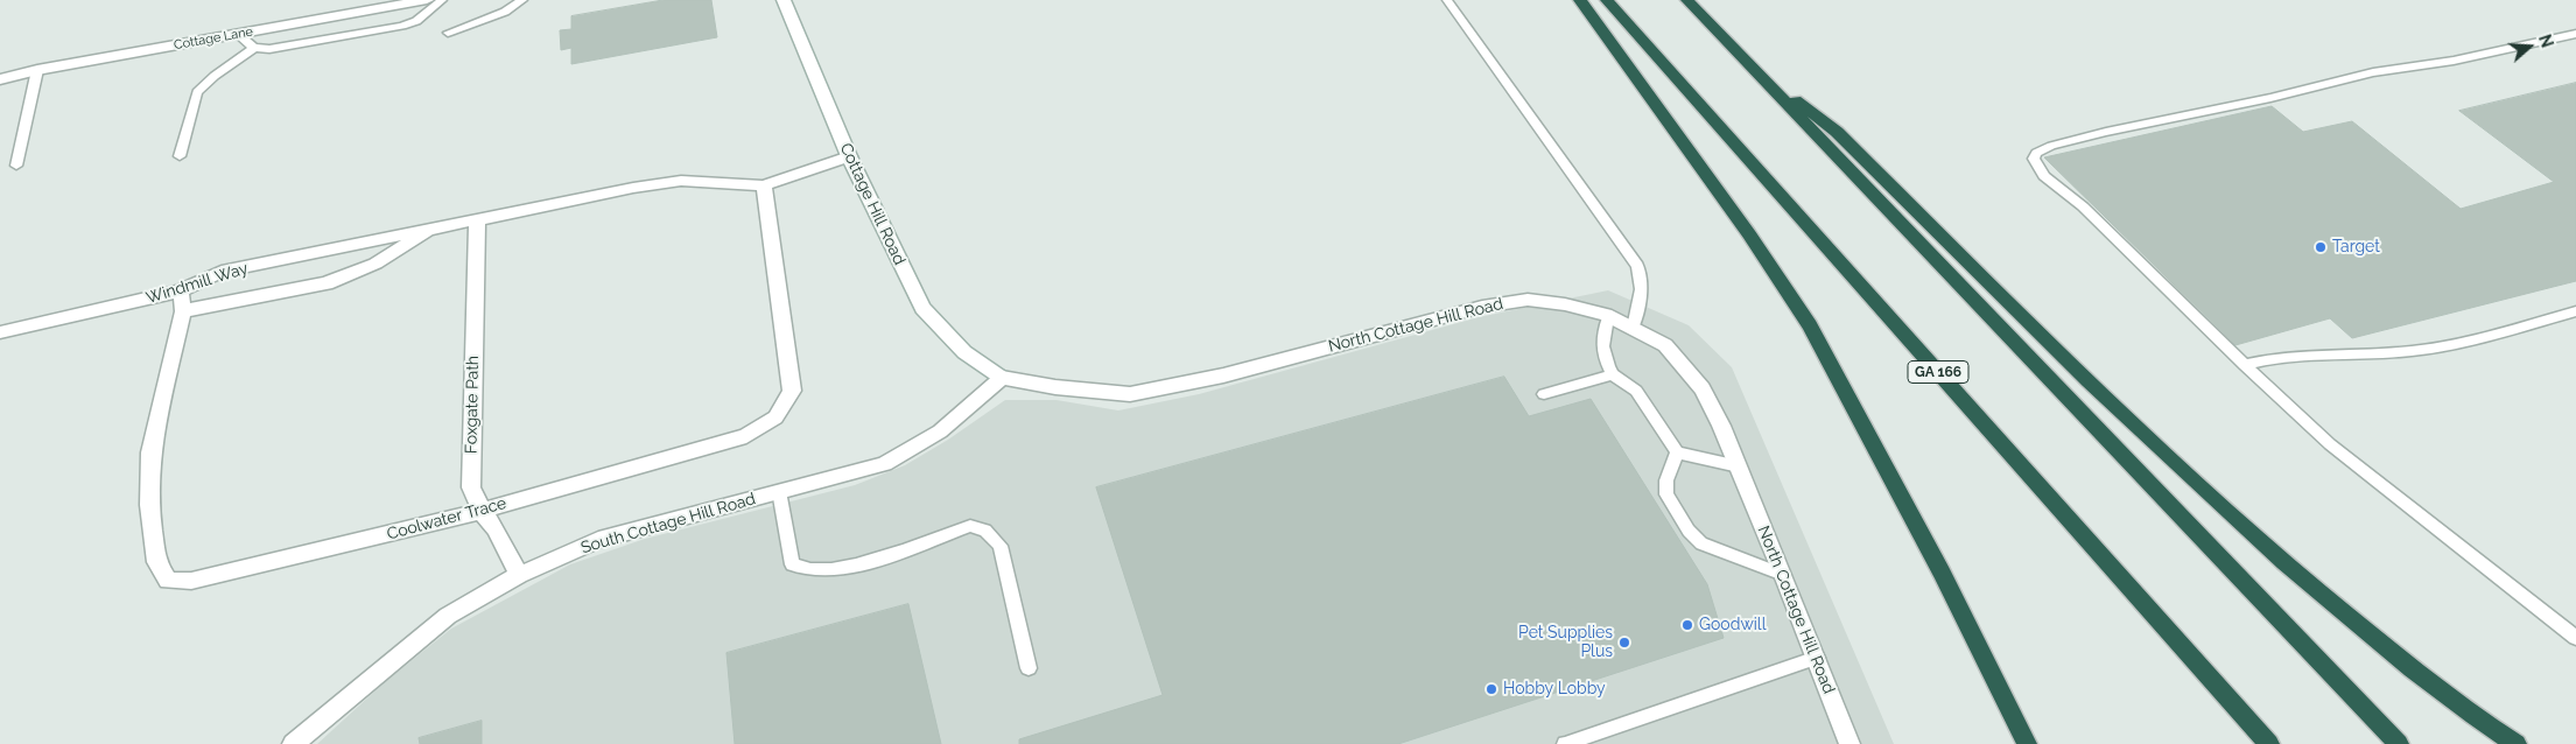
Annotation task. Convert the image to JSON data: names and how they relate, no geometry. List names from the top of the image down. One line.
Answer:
{"streets":{"highway":["GA 166"],"street":["Cottage Lane","Cottage Hill Road","Windmill Way","North Cottage Hill Road","Foxgate Path","Coolwater Trace","South Cottage Hill Road"]},"crossings":[["Cottage Hill Road","Windmill Way"],["Cottage Hill Road","North Cottage Hill Road"],["Cottage Hill Road","South Cottage Hill Road"],["Windmill Way","Foxgate Path"],["Windmill Way","Coolwater Trace"],["North Cottage Hill Road","South Cottage Hill Road"],["Foxgate Path","Coolwater Trace"],["Foxgate Path","South Cottage Hill Road"]],"places":["Target","Goodwill","Pet Supplies Plus","Hobby Lobby"],"north":"right"}
